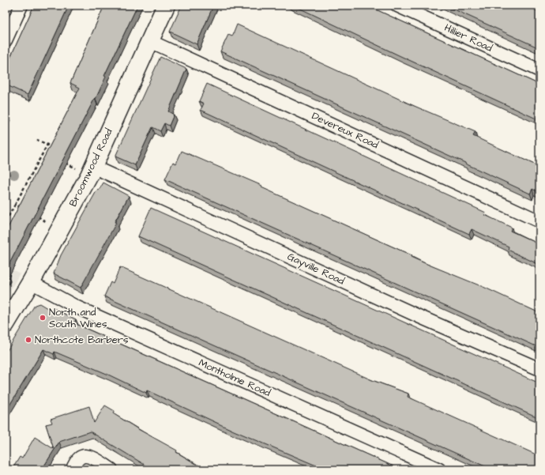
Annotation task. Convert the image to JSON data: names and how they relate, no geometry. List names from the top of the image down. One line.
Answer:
{"streets":{"street":["Hillier Road","Devereux Road","Broomwood Road","Gayville Road","Montholme Road"]},"crossings":[["Devereux Road","Broomwood Road"],["Broomwood Road","Gayville Road"],["Broomwood Road","Montholme Road"]],"places":["North and South Wines","Northcote Barbers"]}
